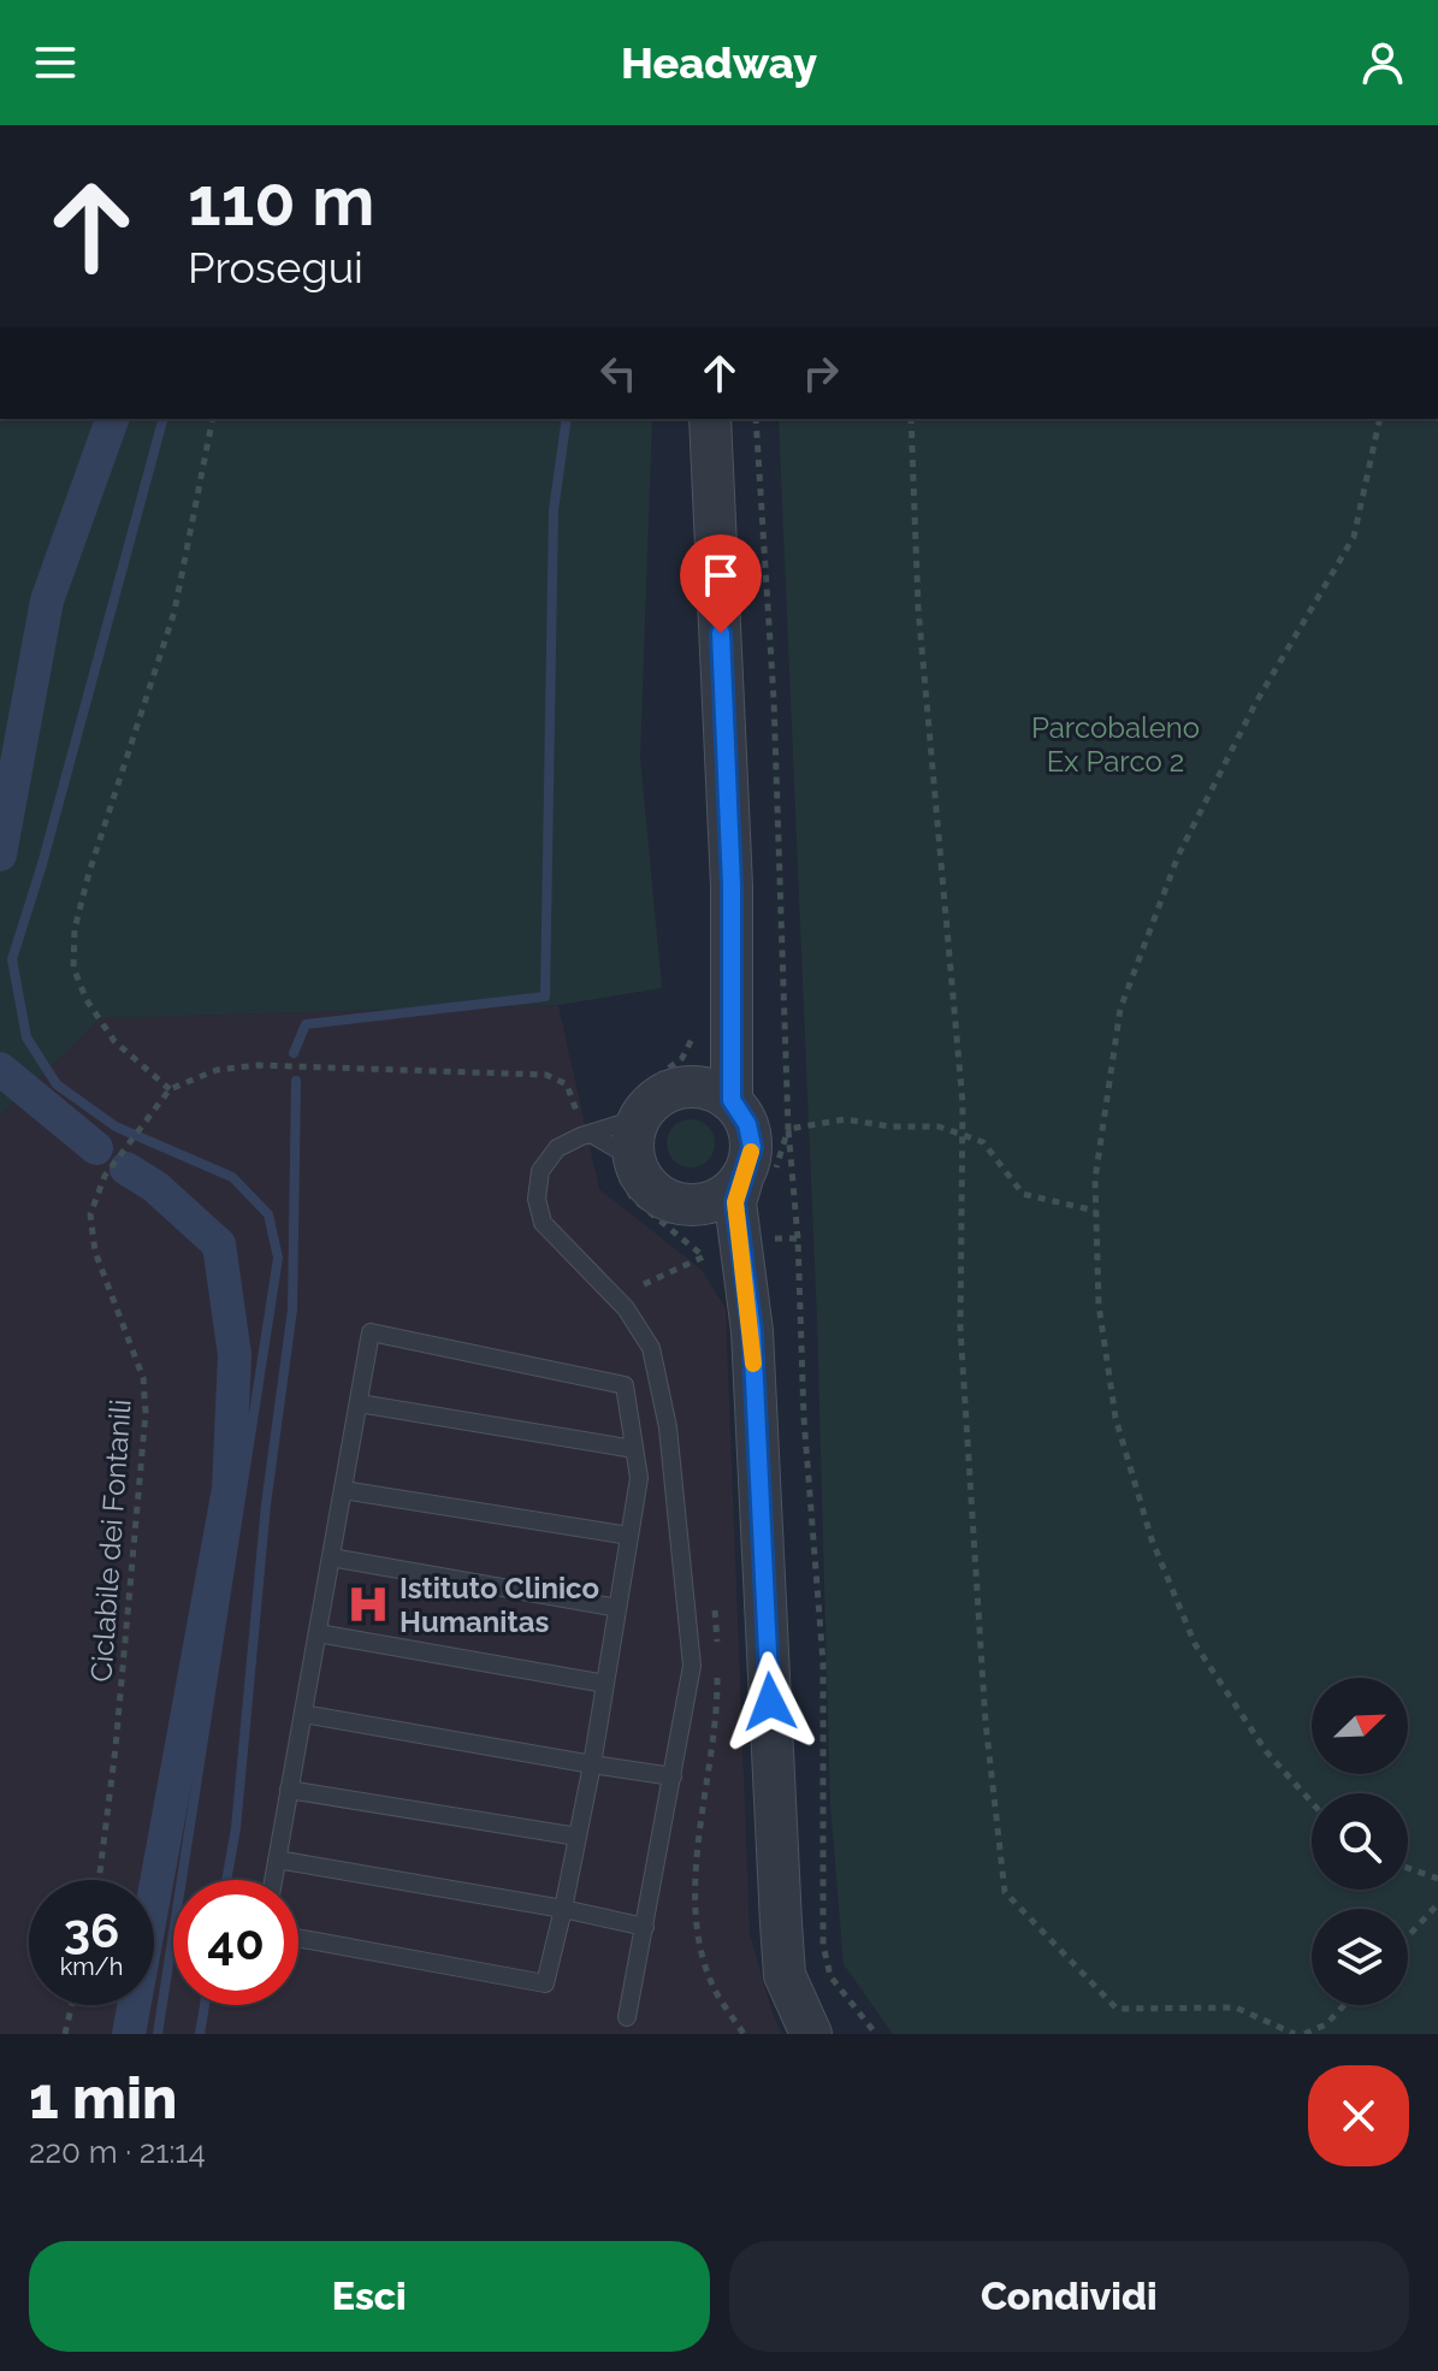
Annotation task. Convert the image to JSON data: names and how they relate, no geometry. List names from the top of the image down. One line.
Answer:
{"streets":{"path":["Ciclabile dei Fontanili"]},"parks":["Parcobaleno Ex Parco 2"],"places":{"hospital":["Istituto Clinico Humanitas"]},"north":"top right","page":{"header":"Headway","turn":["110 m","Prosegui"],"speed":"36 km/h","limit":"40","heading":["1 min","220 m · 21:14"],"buttons":["Esci","Condividi"]}}
